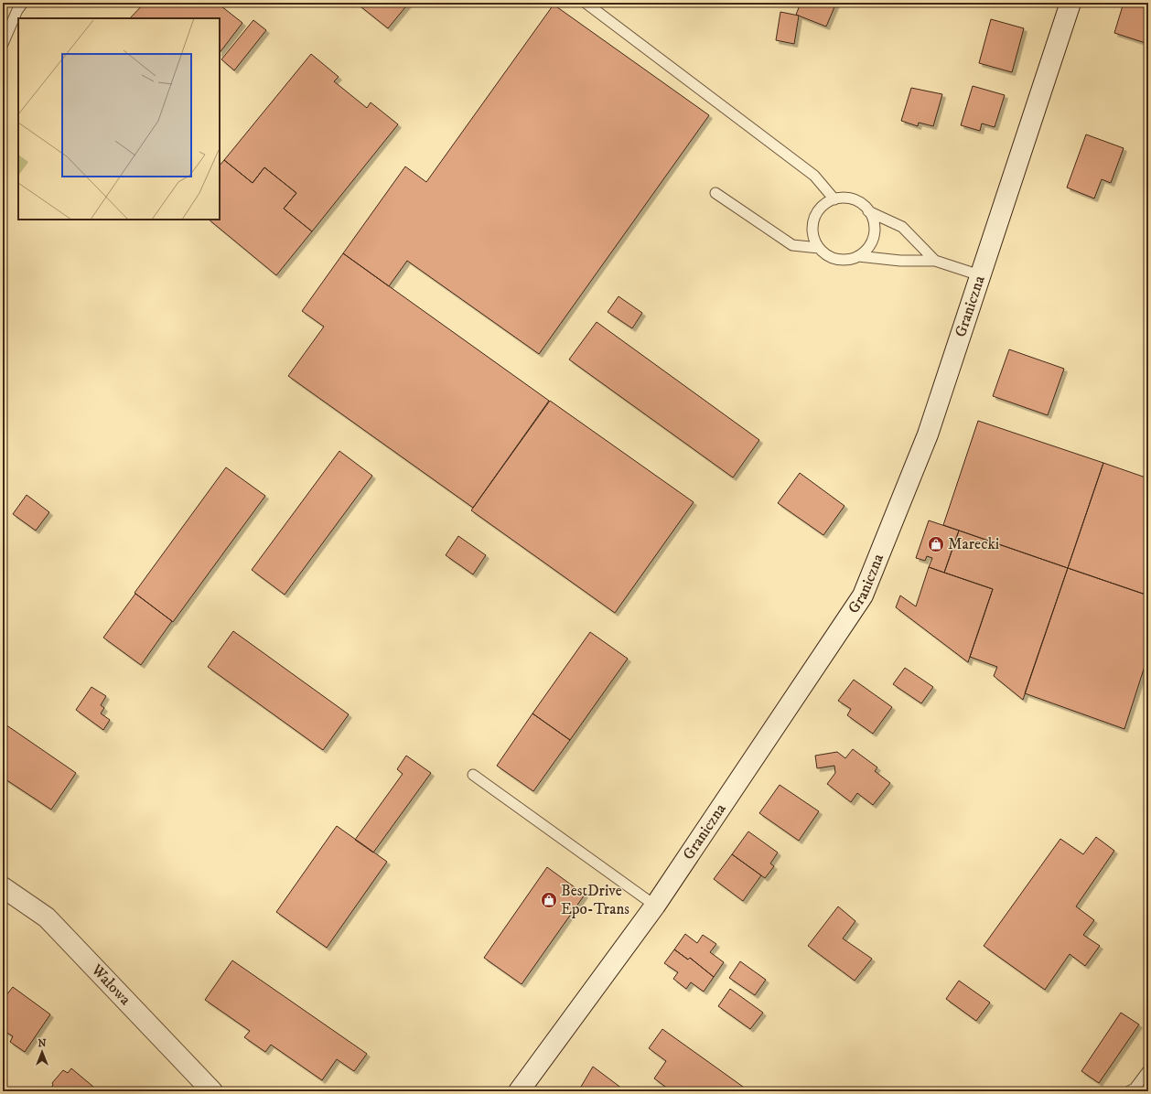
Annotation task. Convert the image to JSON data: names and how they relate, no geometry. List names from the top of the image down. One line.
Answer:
{"streets":{"street":["Graniczna","Wałowa"]},"places":{"shop":["Marecki","BestDrive Epo-Trans"]},"north":"top"}
